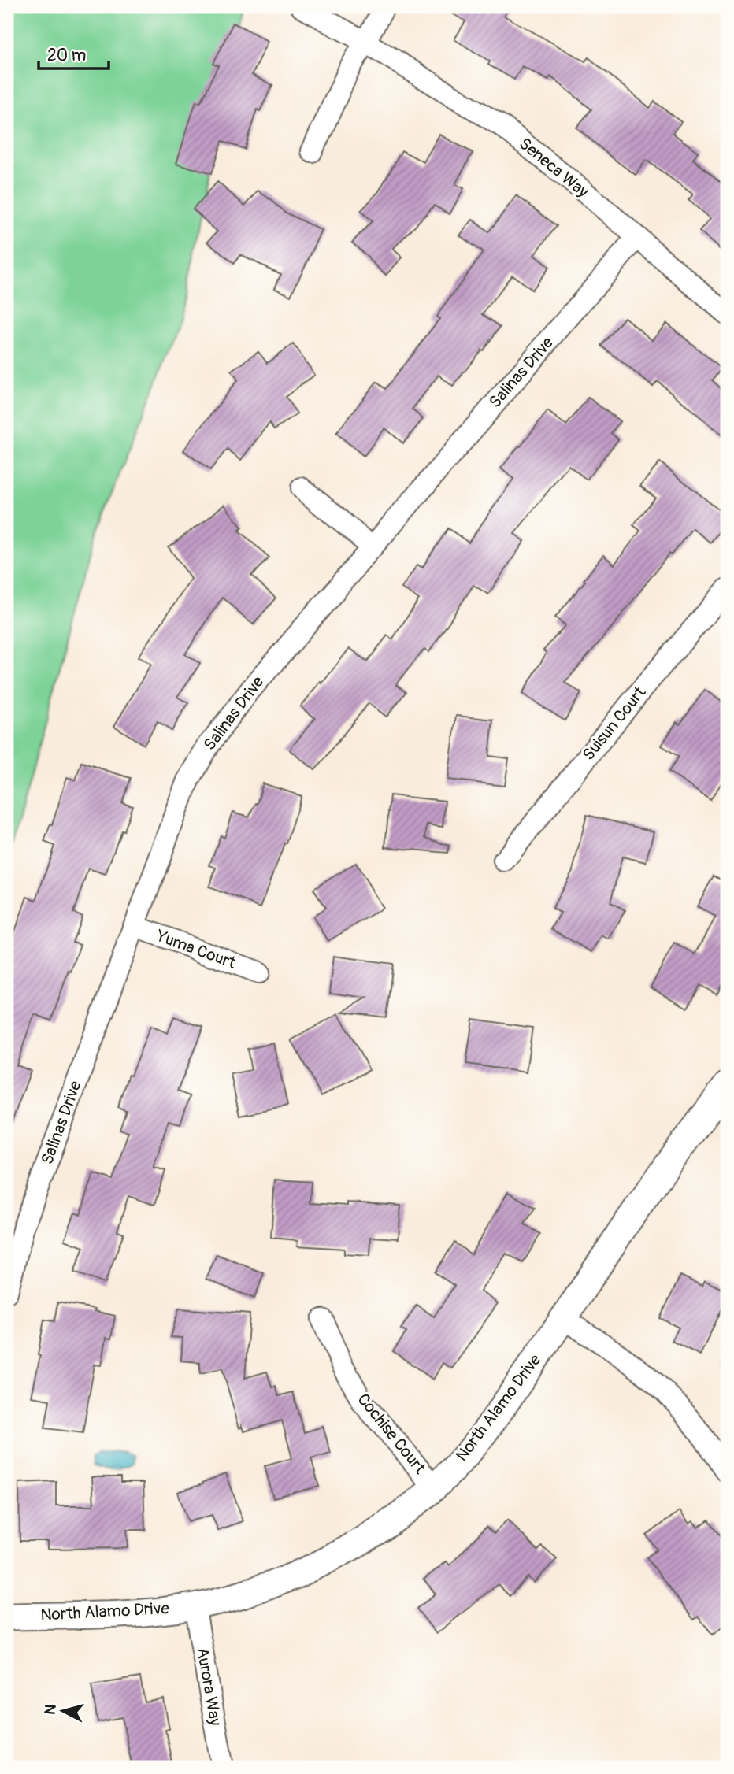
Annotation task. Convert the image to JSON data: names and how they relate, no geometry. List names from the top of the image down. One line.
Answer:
{"streets":{"street":["Seneca Way","Salinas Drive","Suisun Court","Yuma Court","North Alamo Drive","Cochise Court","Aurora Way"]},"crossings":[["Seneca Way","Salinas Drive"],["Salinas Drive","Yuma Court"],["North Alamo Drive","Cochise Court"],["North Alamo Drive","Aurora Way"]],"scale_bar":"20 m","north":"left"}
